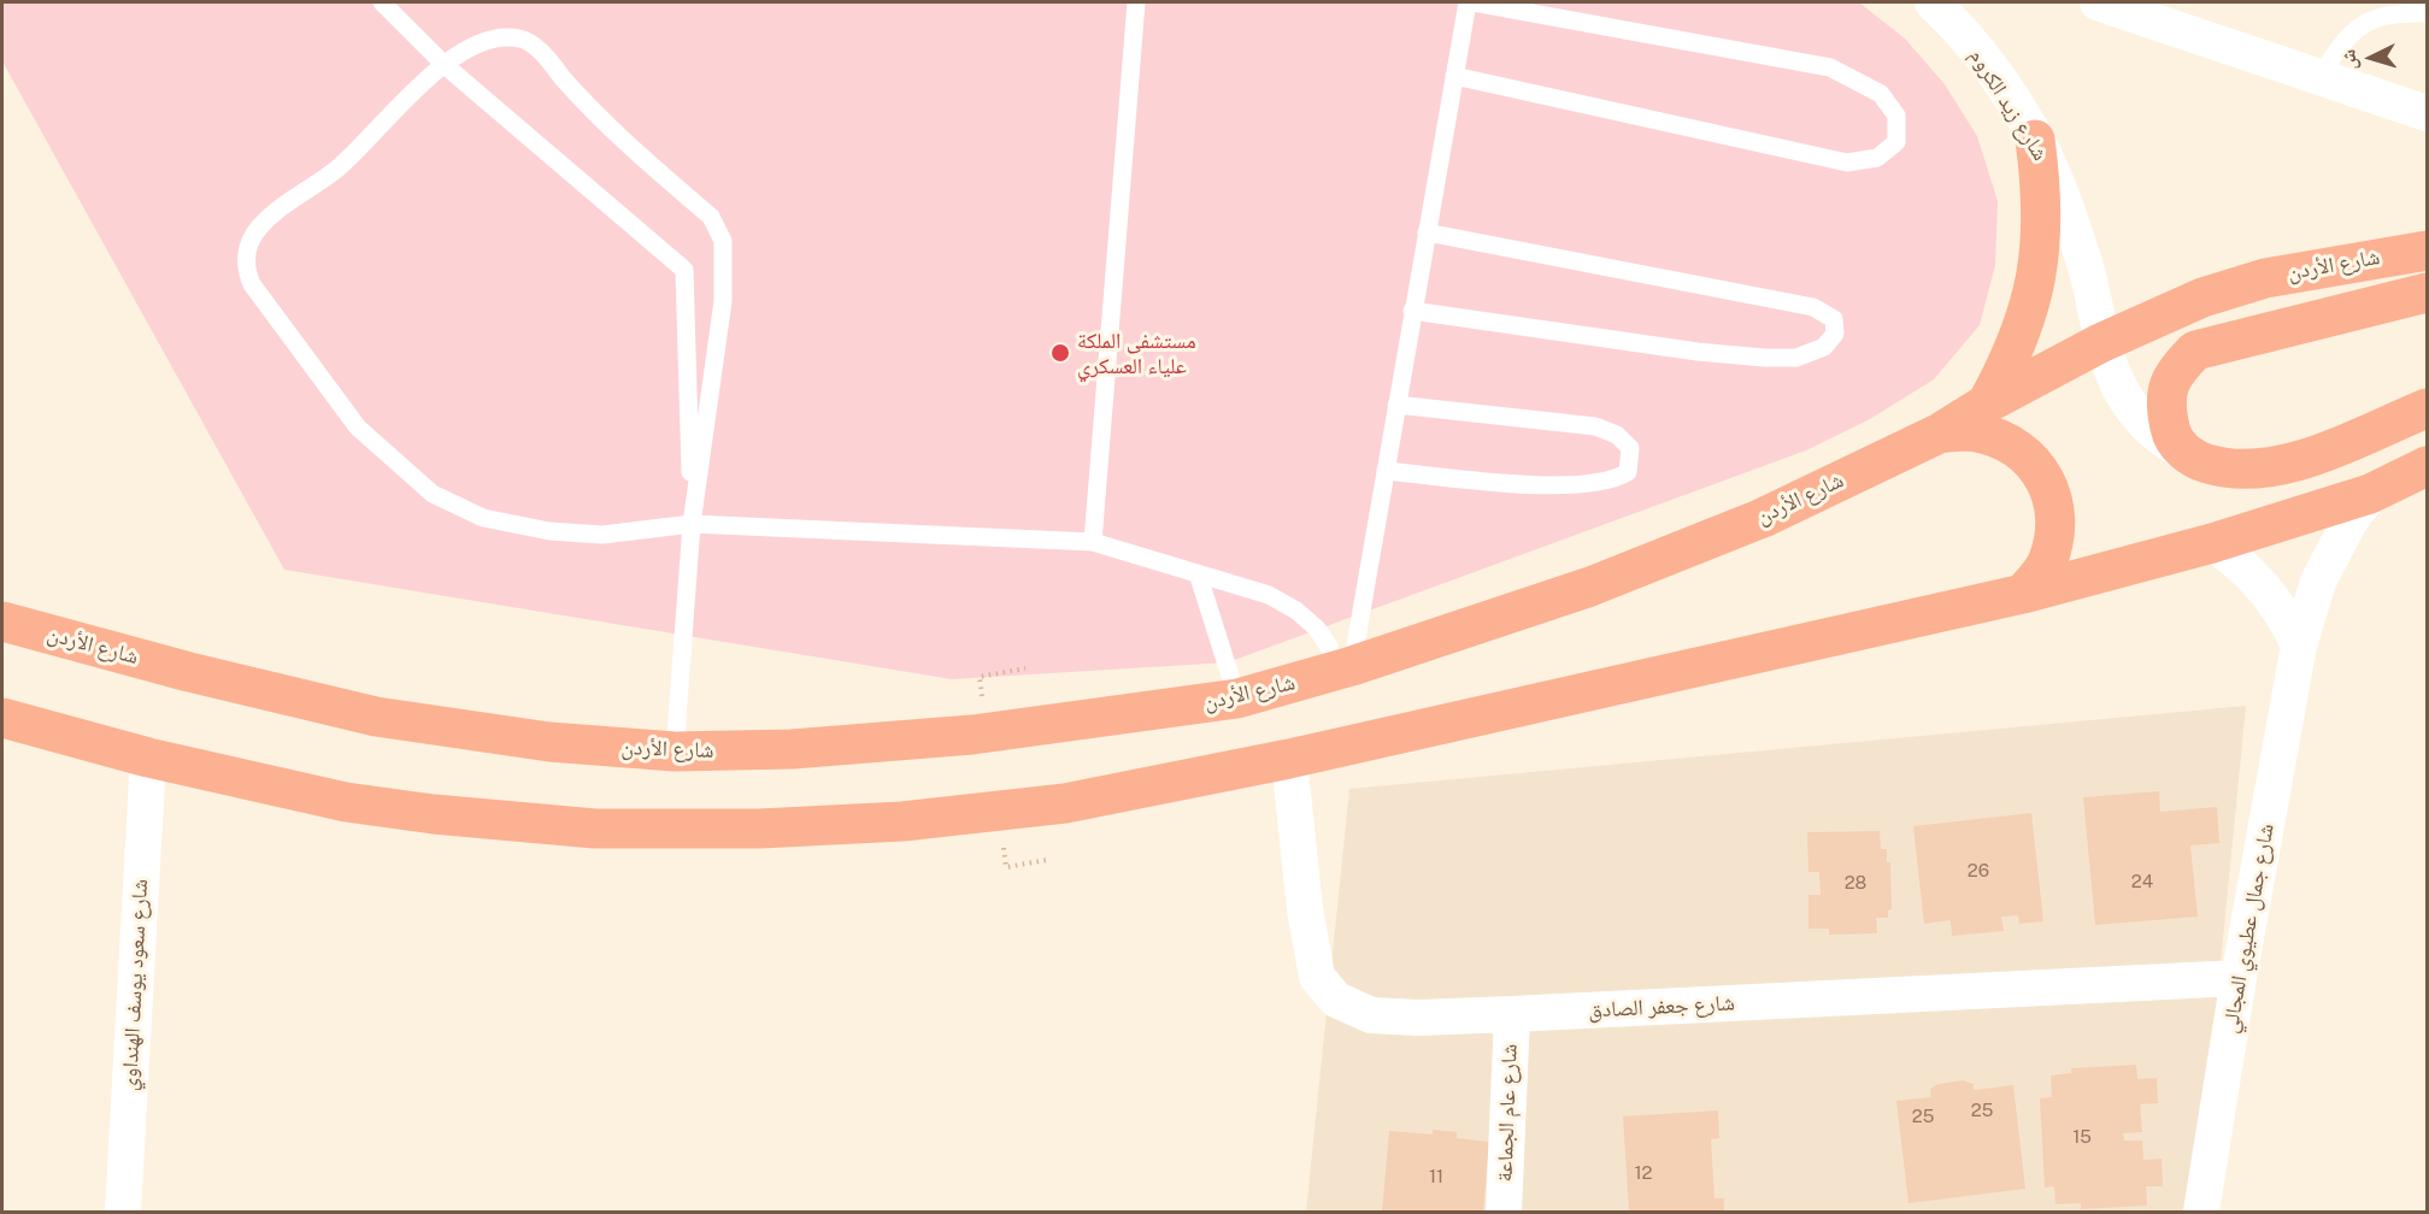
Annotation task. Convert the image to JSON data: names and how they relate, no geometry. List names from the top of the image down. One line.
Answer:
{"streets":{"highway":["شارع الأردن"],"street":["شارع زيد الكروم","شارع جمال عطيوي المجالي","شارع سعود يوسف الهنداوي","شارع جعفر الصادق","شارع عام الجماعة"]},"crossings":[["شارع زيد الكروم","شارع الأردن"],["شارع جمال عطيوي المجالي","شارع جعفر الصادق"],["شارع جعفر الصادق","شارع عام الجماعة"]],"places":["مستشفى الملكة علياء العسكري"],"house_numbers":["26","24","28","25","25","15","12","11"],"north":"left"}
